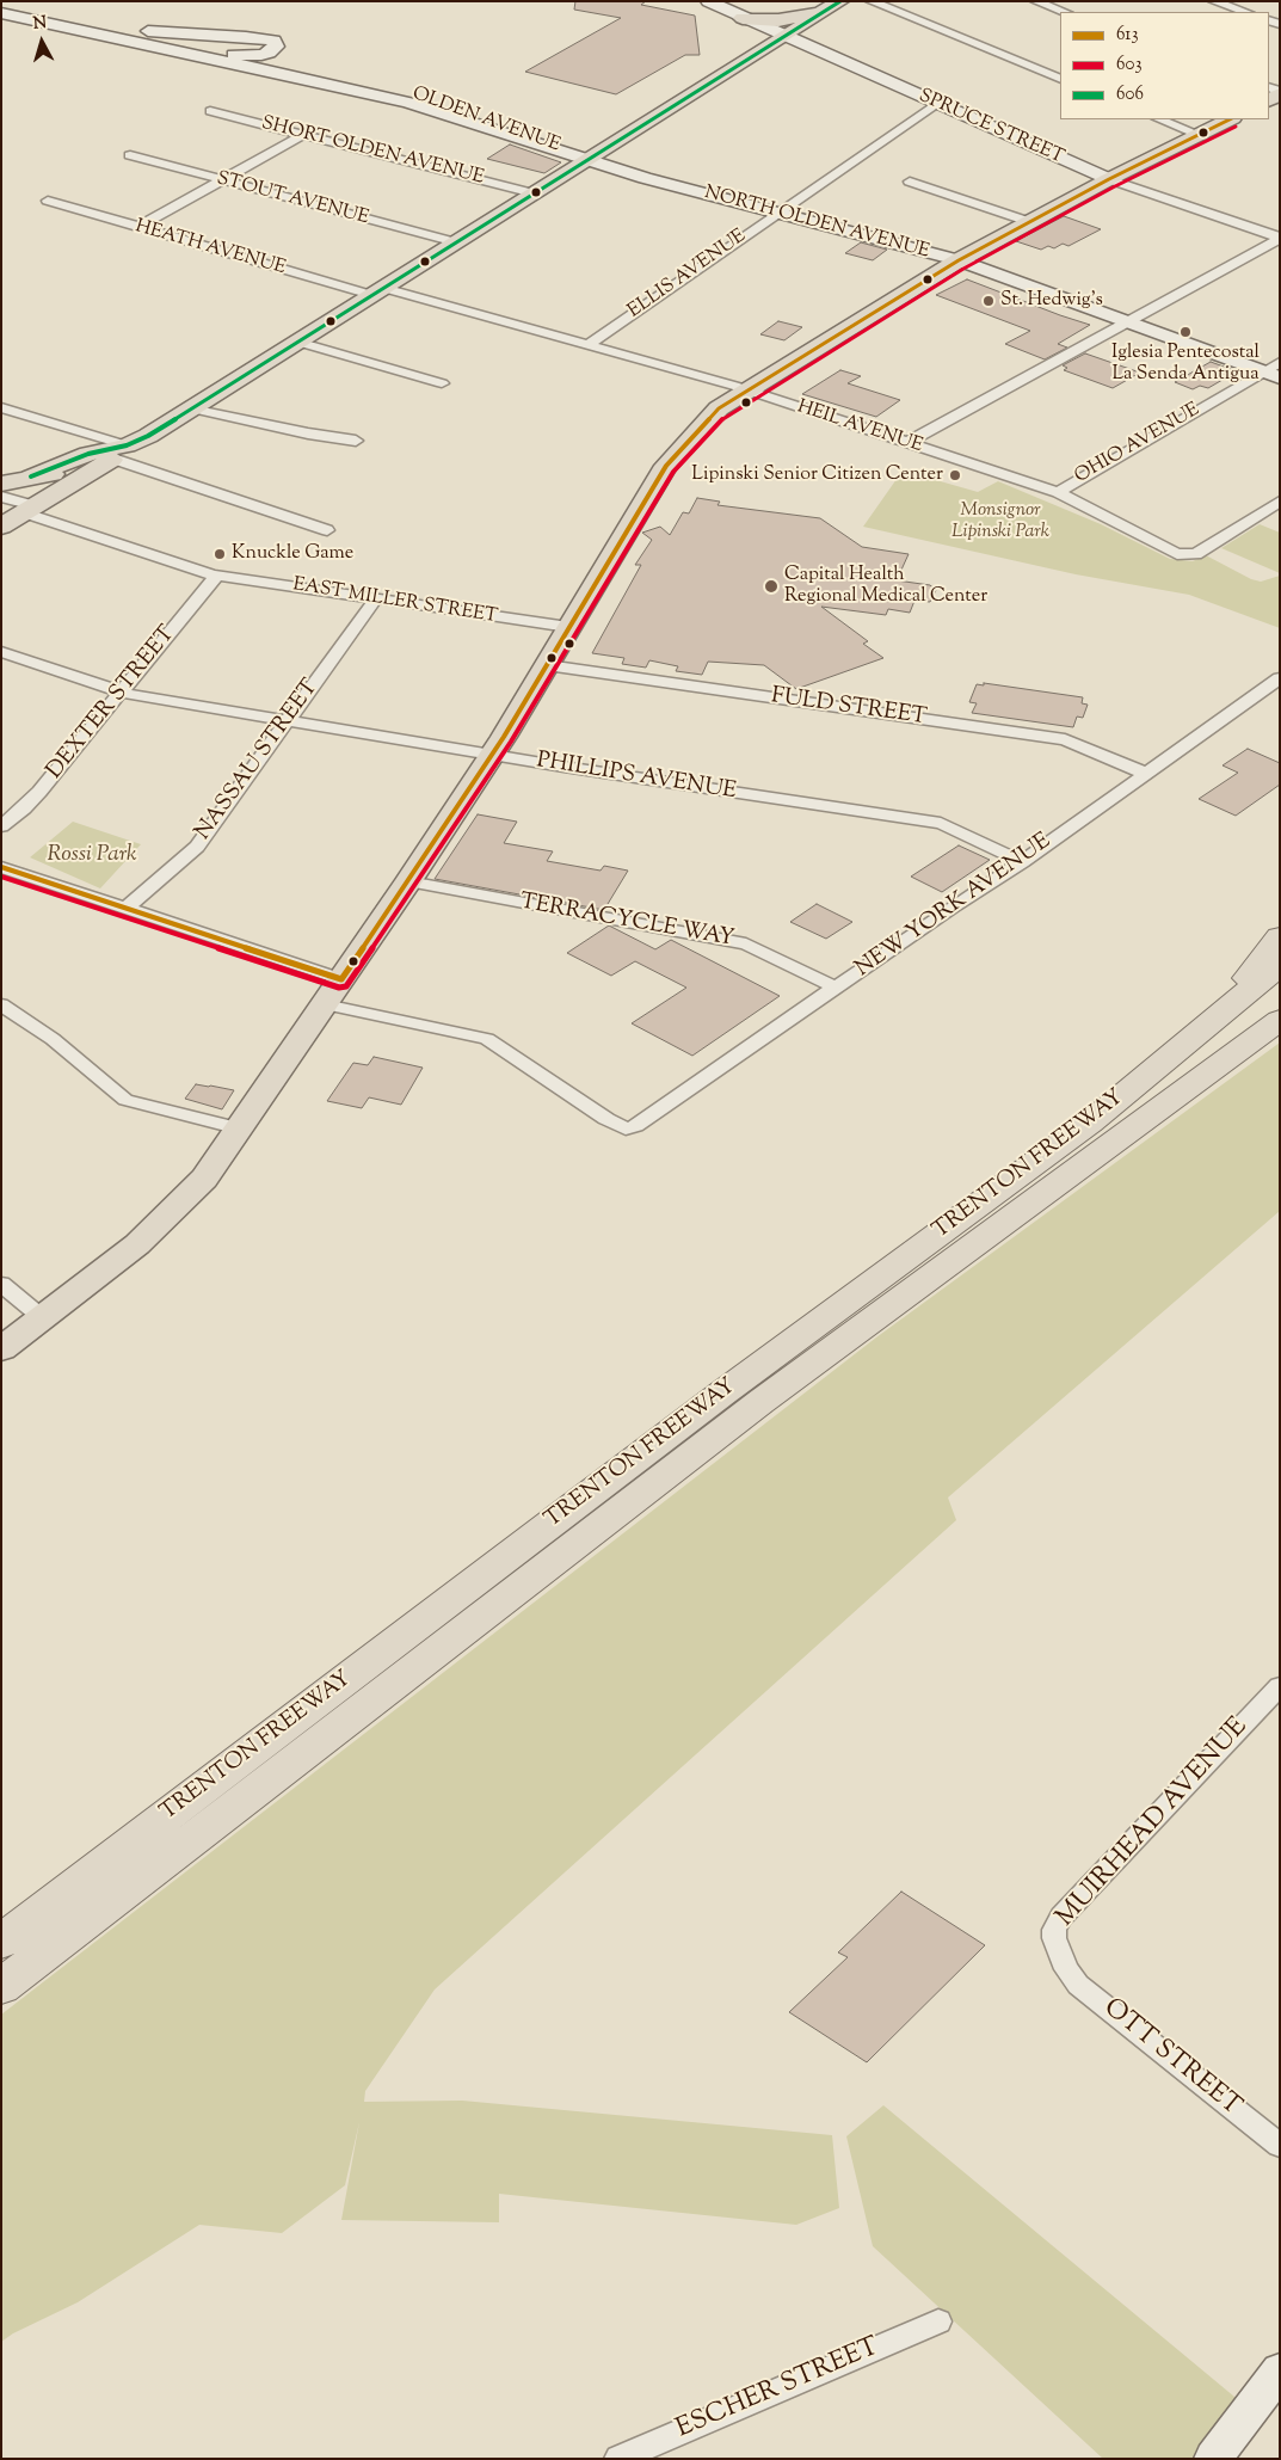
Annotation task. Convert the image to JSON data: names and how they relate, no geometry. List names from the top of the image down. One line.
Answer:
{"streets":{"highway":["TRENTON FREEWAY"],"main road":["OLDEN AVENUE","SPRUCE STREET","NORTH OLDEN AVENUE"],"street":["SHORT OLDEN AVENUE","STOUT AVENUE","HEATH AVENUE","ELLIS AVENUE","HEIL AVENUE","OHIO AVENUE","EAST MILLER STREET","DEXTER STREET","FULD STREET","NASSAU STREET","PHILLIPS AVENUE","NEW YORK AVENUE","TERRACYCLE WAY","MUIRHEAD AVENUE","OTT STREET","ESCHER STREET"]},"crossings":[["OLDEN AVENUE","NORTH OLDEN AVENUE"],["SPRUCE STREET","ELLIS AVENUE"],["NORTH OLDEN AVENUE","ELLIS AVENUE"],["NORTH OLDEN AVENUE","OHIO AVENUE"],["HEATH AVENUE","HEIL AVENUE"],["ELLIS AVENUE","HEIL AVENUE"],["HEIL AVENUE","OHIO AVENUE"],["EAST MILLER STREET","DEXTER STREET"],["EAST MILLER STREET","NASSAU STREET"],["DEXTER STREET","PHILLIPS AVENUE"],["FULD STREET","NEW YORK AVENUE"],["NASSAU STREET","PHILLIPS AVENUE"],["PHILLIPS AVENUE","NEW YORK AVENUE"],["NEW YORK AVENUE","TERRACYCLE WAY"],["MUIRHEAD AVENUE","OTT STREET"]],"parks":["Monsignor Lipinski Park","Rossi Park"],"places":["St. Hedwig's","Iglesia Pentecostal La Senda Antigua","Lipinski Senior Citizen Center","Knuckle Game","Capital Health Regional Medical Center"],"lines":["transit line 606","transit line 613","transit line 603"],"legend":["613","603","606"],"north":"top"}
